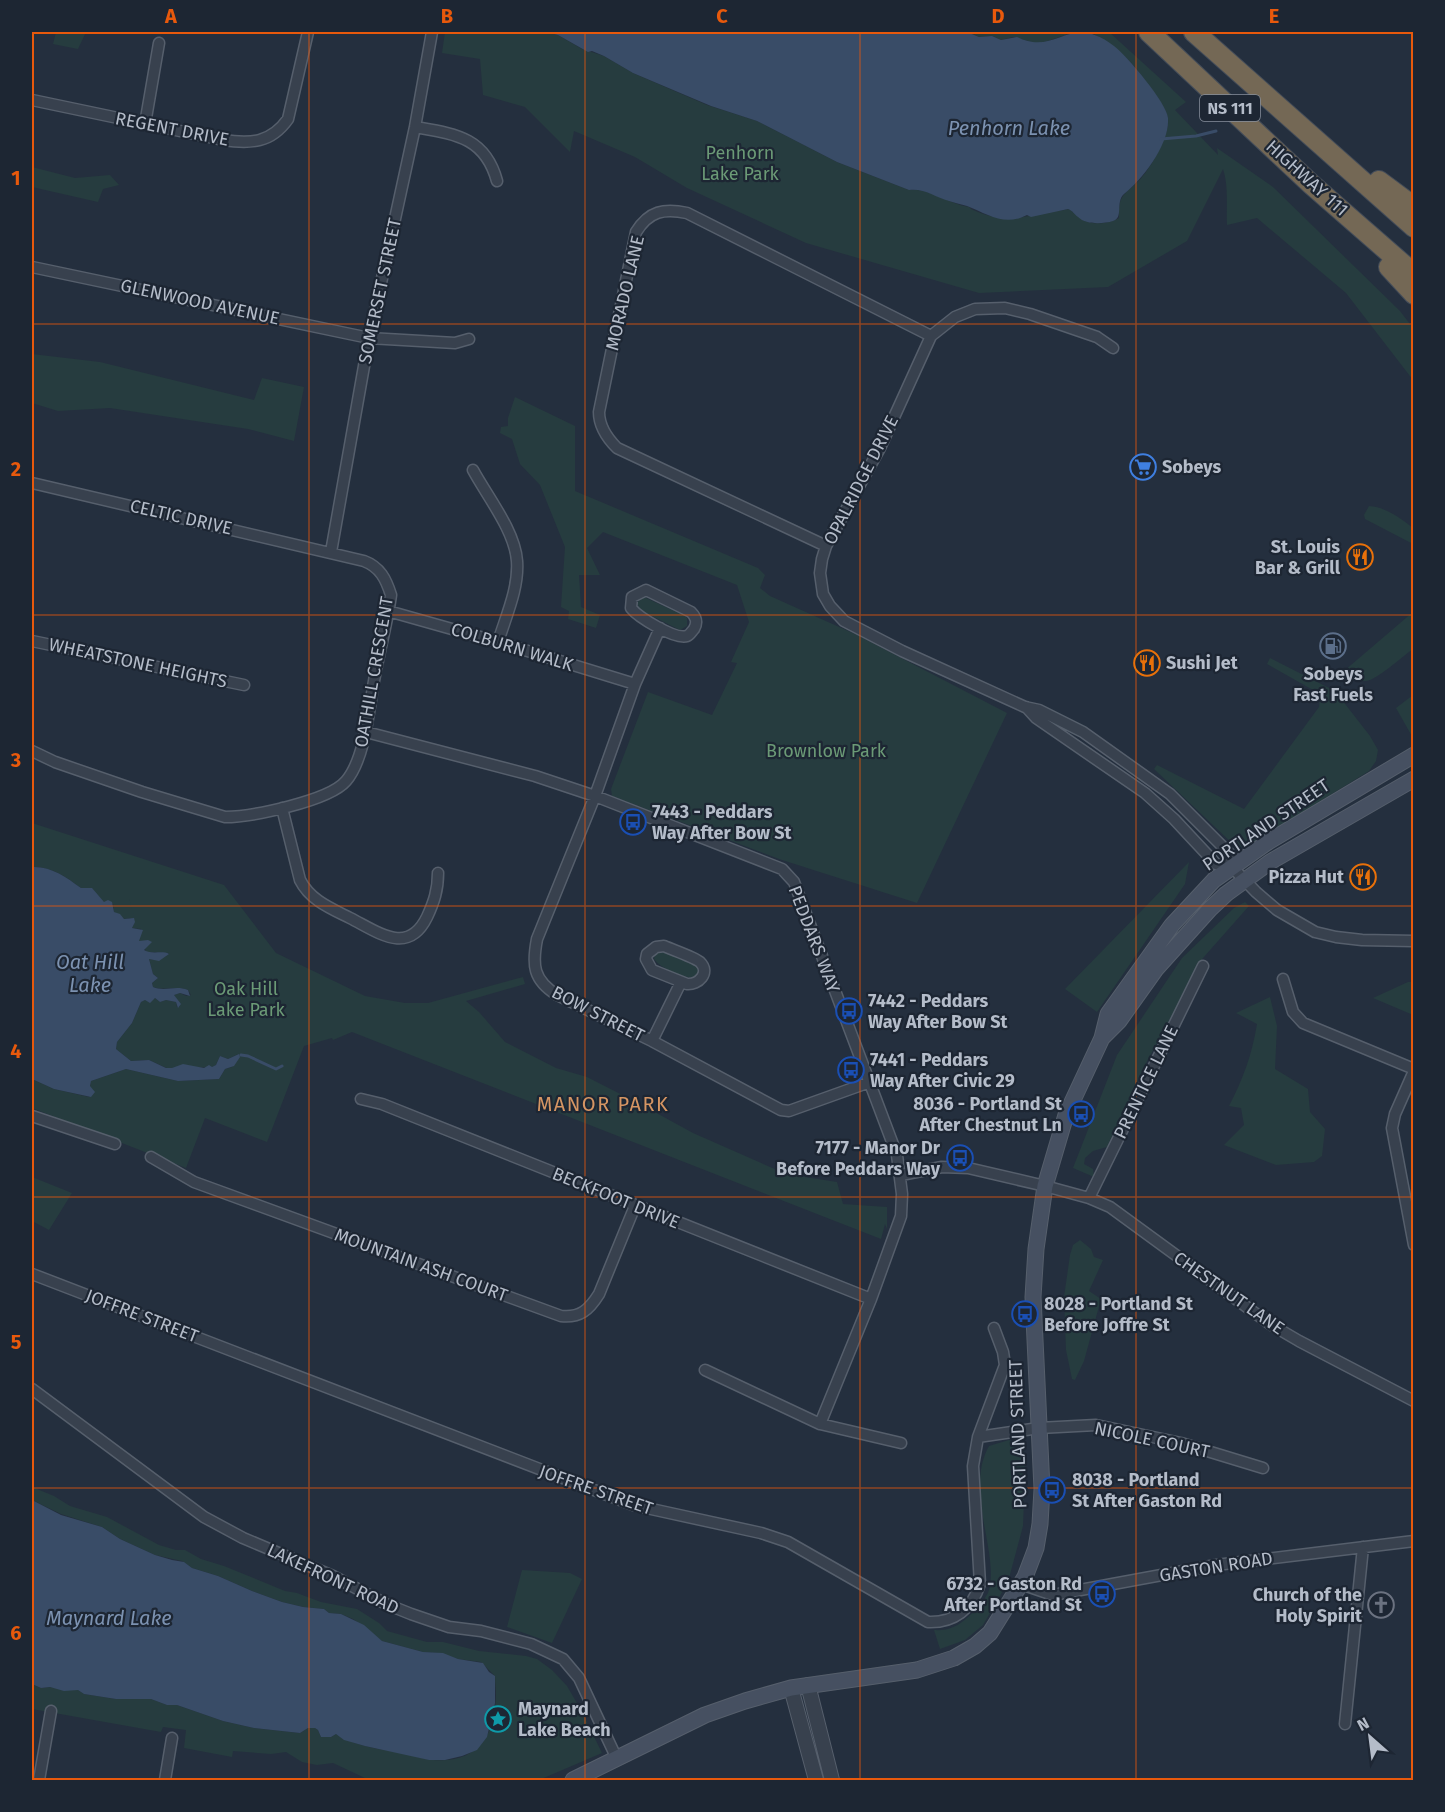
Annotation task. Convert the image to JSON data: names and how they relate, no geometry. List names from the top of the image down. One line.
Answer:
{"streets":{"highway":["NS 111","HIGHWAY 111"],"main road":["PORTLAND STREET"],"street":["REGENT DRIVE","SOMERSET STREET","MORADO LANE","GLENWOOD AVENUE","OPALRIDGE DRIVE","CELTIC DRIVE","COLBURN WALK","WHEATSTONE HEIGHTS","OATHILL CRESCENT","PEDDARS WAY","BOW STREET","PRENTICE LANE","BECKFOOT DRIVE","MOUNTAIN ASH COURT","CHESTNUT LANE","JOFFRE STREET","NICOLE COURT","GASTON ROAD","LAKEFRONT ROAD"]},"crossings":[["SOMERSET STREET","GLENWOOD AVENUE"],["SOMERSET STREET","CELTIC DRIVE"],["SOMERSET STREET","OATHILL CRESCENT"],["MORADO LANE","OPALRIDGE DRIVE"],["OPALRIDGE DRIVE","PORTLAND STREET"],["CELTIC DRIVE","OATHILL CRESCENT"],["COLBURN WALK","OATHILL CRESCENT"],["COLBURN WALK","BOW STREET"],["OATHILL CRESCENT","PEDDARS WAY"],["PORTLAND STREET","CHESTNUT LANE"],["PORTLAND STREET","NICOLE COURT"],["PORTLAND STREET","GASTON ROAD"],["PORTLAND STREET","LAKEFRONT ROAD"],["PEDDARS WAY","BOW STREET"],["PEDDARS WAY","BECKFOOT DRIVE"],["PEDDARS WAY","CHESTNUT LANE"],["PRENTICE LANE","CHESTNUT LANE"],["BECKFOOT DRIVE","MOUNTAIN ASH COURT"]],"districts":["MANOR PARK"],"water":["Penhorn Lake","Oat Hill Lake","Maynard Lake"],"parks":["Penhorn Lake Park","Brownlow Park","Oak Hill Lake Park"],"places":{"supermarket":["Sobeys"],"restaurant":["St. Louis Bar & Grill","Sushi Jet","Pizza Hut"],"fuel station":["Sobeys Fast Fuels"],"bus stop":["7443 - Peddars Way After Bow St","7442 - Peddars Way After Bow St","7441 - Peddars Way After Civic 29","8036 - Portland St After Chestnut Ln","7177 - Manor Dr Before Peddars Way","8028 - Portland St Before Joffre St","8038 - Portland St After Gaston Rd","6732 - Gaston Rd After Portland St"],"church":["Church of the Holy Spirit"],"place":["Maynard Lake Beach"]},"north":"top left","grid":{"columns":["A","B","C","D","E"],"rows":["1","2","3","4","5","6"]}}
